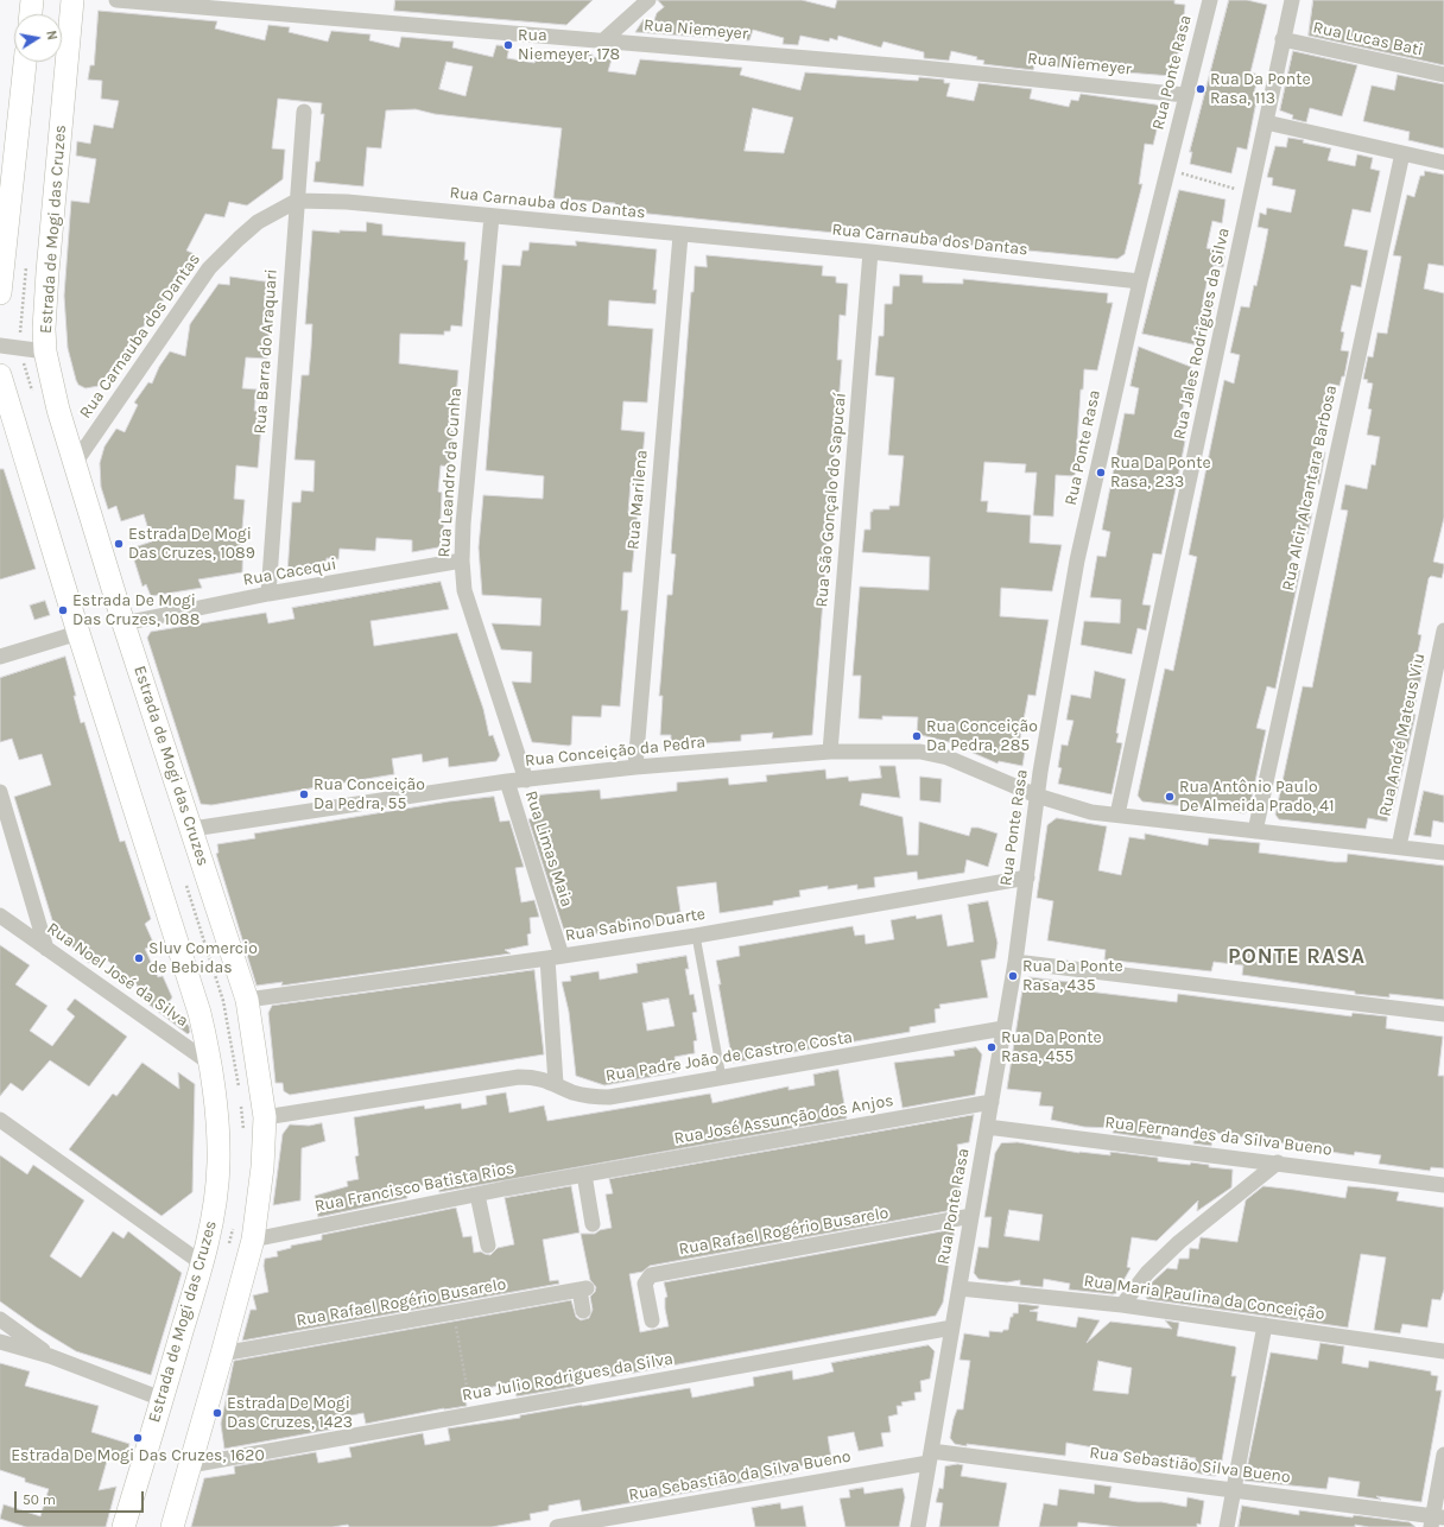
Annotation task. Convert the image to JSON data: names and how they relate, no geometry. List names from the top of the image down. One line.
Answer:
{"streets":{"main road":["Estrada de Mogi das Cruzes"],"street":["Rua Niemeyer","Rua Lucas Bati","Rua Ponte Rasa","Rua Carnauba dos Dantas","Rua Jales Rodrigues da Silva","Rua Barra do Araquari","Rua Leandro da Cunha","Rua Alcir Alcantara Barbosa","Rua Marilena","Rua São Gonçalo do Sapucaí","Rua Cacequi","Rua André Mateus Viu","Rua Conceição da Pedra","Rua Limas Maia","Rua Sabino Duarte","Rua Noel José da Silva","Rua Padre João de Castro e Costa","Rua José Assunção dos Anjos","Rua Fernandes da Silva Bueno","Rua Francisco Batista Rios","Rua Rafael Rogério Busarelo","Rua Maria Paulina da Conceição","Rua Julio Rodrigues da Silva","Rua Sebastião Silva Bueno","Rua Sebastião da Silva Bueno"]},"crossings":[["Rua Niemeyer","Rua Ponte Rasa"],["Rua Lucas Bati","Rua Jales Rodrigues da Silva"],["Rua Ponte Rasa","Rua Carnauba dos Dantas"],["Rua Ponte Rasa","Rua Conceição da Pedra"],["Rua Ponte Rasa","Rua Sabino Duarte"],["Rua Ponte Rasa","Rua Padre João de Castro e Costa"],["Rua Ponte Rasa","Rua José Assunção dos Anjos"],["Rua Ponte Rasa","Rua Fernandes da Silva Bueno"],["Rua Ponte Rasa","Rua Rafael Rogério Busarelo"],["Rua Ponte Rasa","Rua Maria Paulina da Conceição"],["Rua Ponte Rasa","Rua Julio Rodrigues da Silva"],["Rua Ponte Rasa","Rua Sebastião Silva Bueno"],["Rua Ponte Rasa","Rua Sebastião da Silva Bueno"],["Rua Carnauba dos Dantas","Estrada de Mogi das Cruzes"],["Rua Carnauba dos Dantas","Rua Barra do Araquari"],["Rua Carnauba dos Dantas","Rua Leandro da Cunha"],["Rua Carnauba dos Dantas","Rua Marilena"],["Rua Carnauba dos Dantas","Rua São Gonçalo do Sapucaí"],["Estrada de Mogi das Cruzes","Rua Cacequi"],["Estrada de Mogi das Cruzes","Rua Conceição da Pedra"],["Estrada de Mogi das Cruzes","Rua Sabino Duarte"],["Estrada de Mogi das Cruzes","Rua Noel José da Silva"],["Estrada de Mogi das Cruzes","Rua Padre João de Castro e Costa"],["Estrada de Mogi das Cruzes","Rua Francisco Batista Rios"],["Estrada de Mogi das Cruzes","Rua Rafael Rogério Busarelo"],["Estrada de Mogi das Cruzes","Rua Julio Rodrigues da Silva"],["Rua Jales Rodrigues da Silva","Rua Conceição da Pedra"],["Rua Barra do Araquari","Rua Cacequi"],["Rua Leandro da Cunha","Rua Cacequi"],["Rua Leandro da Cunha","Rua Conceição da Pedra"],["Rua Alcir Alcantara Barbosa","Rua Conceição da Pedra"],["Rua Marilena","Rua Conceição da Pedra"],["Rua São Gonçalo do Sapucaí","Rua Conceição da Pedra"],["Rua André Mateus Viu","Rua Conceição da Pedra"],["Rua Conceição da Pedra","Rua Limas Maia"],["Rua Limas Maia","Rua Sabino Duarte"],["Rua Limas Maia","Rua Padre João de Castro e Costa"],["Rua José Assunção dos Anjos","Rua Francisco Batista Rios"],["Rua Sebastião Silva Bueno","Rua Sebastião da Silva Bueno"]],"districts":["PONTE RASA"],"places":["Rua Niemeyer, 178","Rua Da Ponte Rasa, 113","Rua Da Ponte Rasa, 233","Estrada De Mogi Das Cruzes, 1089","Estrada De Mogi Das Cruzes, 1088","Rua Conceição Da Pedra, 285","Rua Conceição Da Pedra, 55","Rua Antônio Paulo De Almeida Prado, 41","Sluv Comercio de Bebidas","Rua Da Ponte Rasa, 435","Rua Da Ponte Rasa, 455","Estrada De Mogi Das Cruzes, 1423","Estrada De Mogi Das Cruzes, 1620"],"scale_bar":"50 m","north":"right"}
